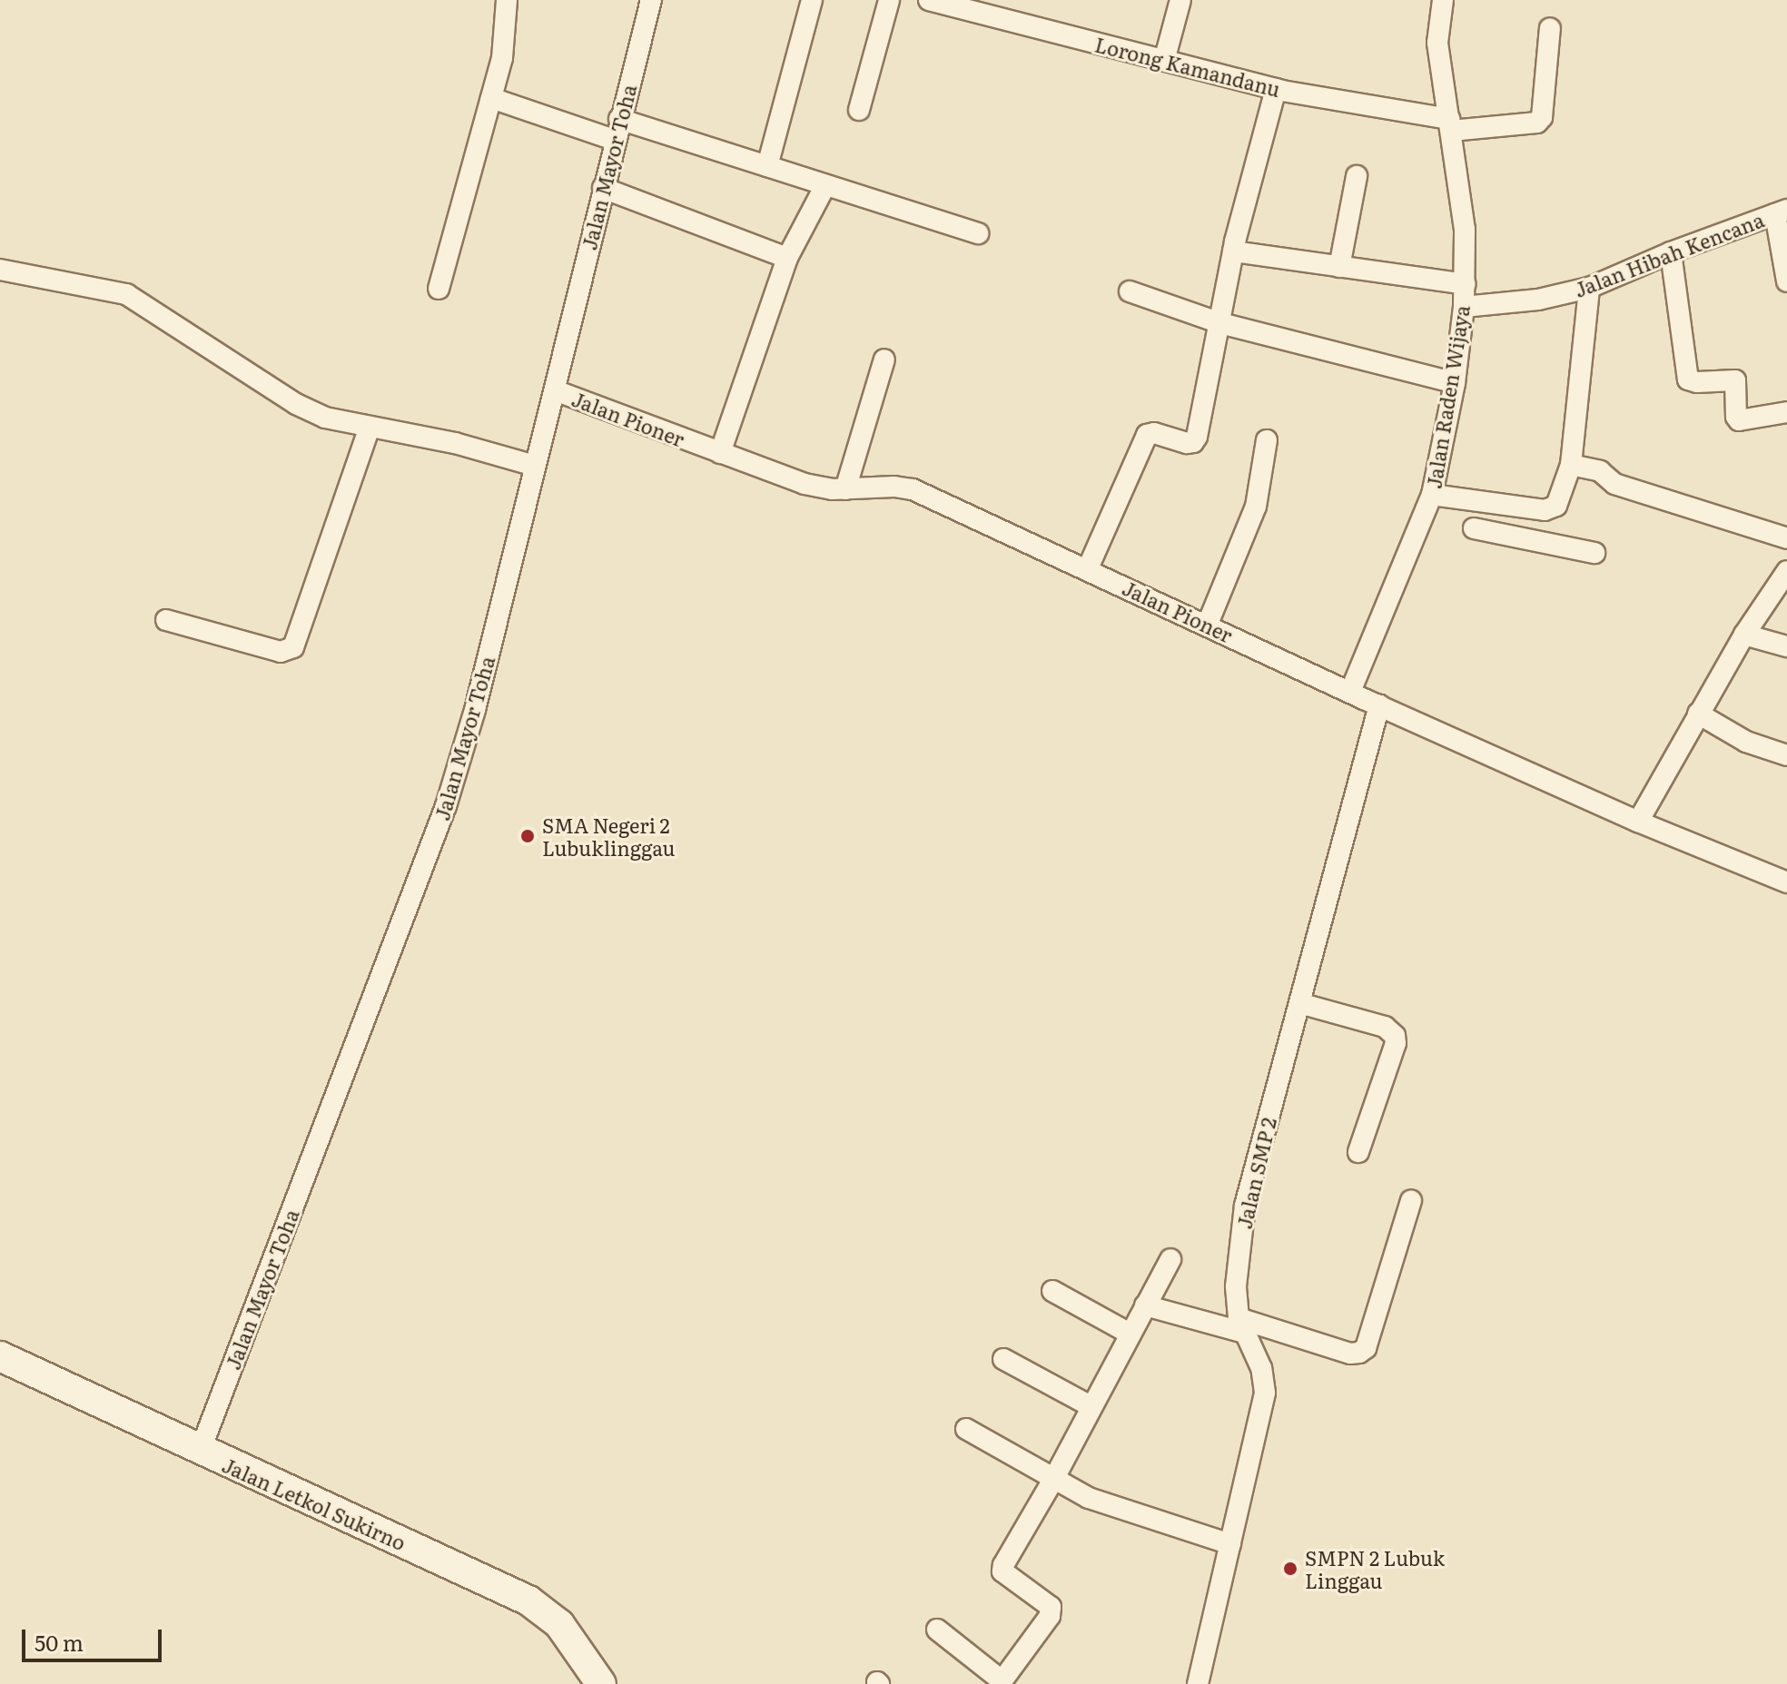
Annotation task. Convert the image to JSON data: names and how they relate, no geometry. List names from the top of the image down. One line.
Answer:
{"streets":{"main road":["Jalan Letkol Sukirno"],"street":["Lorong Kamandanu","Jalan Mayor Toha","Jalan Hibah Kencana","Jalan Raden Wijaya","Jalan Pioner","Jalan SMP 2"]},"crossings":[["Lorong Kamandanu","Jalan Raden Wijaya"],["Jalan Mayor Toha","Jalan Pioner"],["Jalan Mayor Toha","Jalan Letkol Sukirno"],["Jalan Hibah Kencana","Jalan Raden Wijaya"],["Jalan Raden Wijaya","Jalan Pioner"],["Jalan Pioner","Jalan SMP 2"]],"places":["SMA Negeri 2 Lubuklinggau","SMPN 2 Lubuk Linggau"],"scale_bar":"50 m"}
